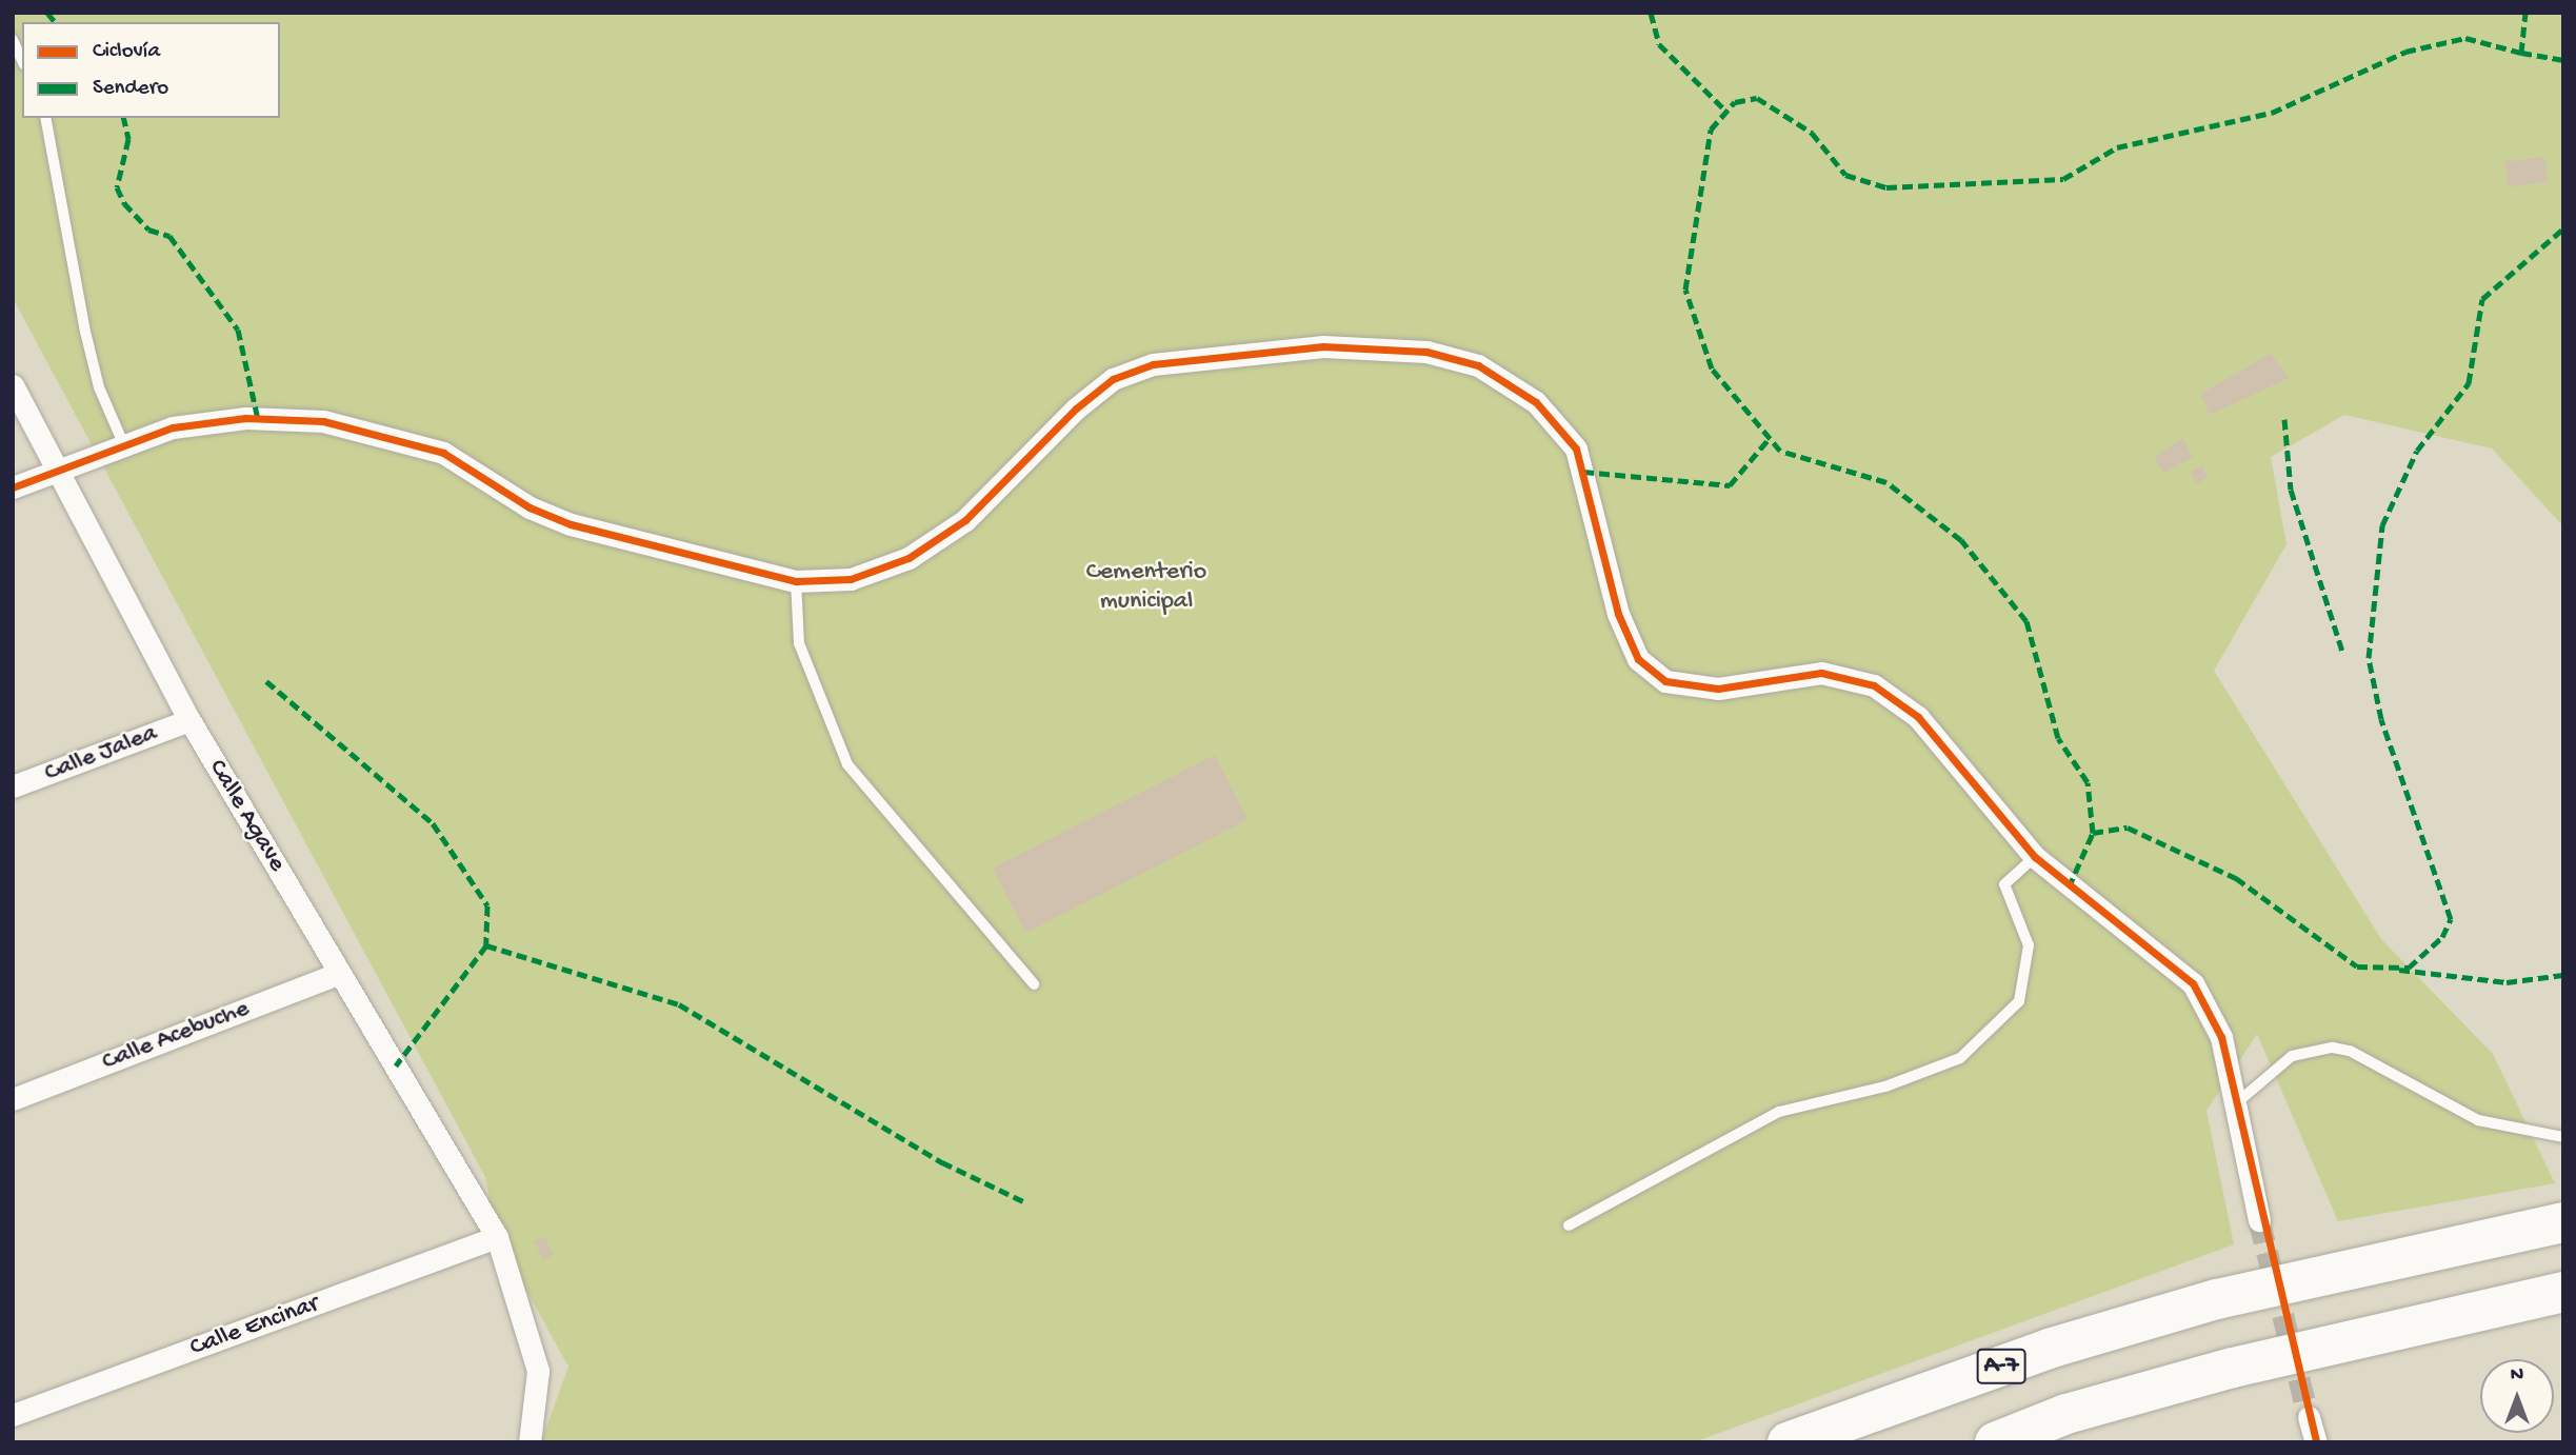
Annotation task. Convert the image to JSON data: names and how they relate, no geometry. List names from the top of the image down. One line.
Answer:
{"streets":{"highway":["A-7"],"street":["Calle Jalea","Calle Agave","Calle Acebuche","Calle Encinar"]},"crossings":[["Calle Jalea","Calle Agave"],["Calle Agave","Calle Acebuche"],["Calle Agave","Calle Encinar"]],"parks":["Cementerio municipal"],"legend":["Ciclovía","Sendero"],"north":"top"}
